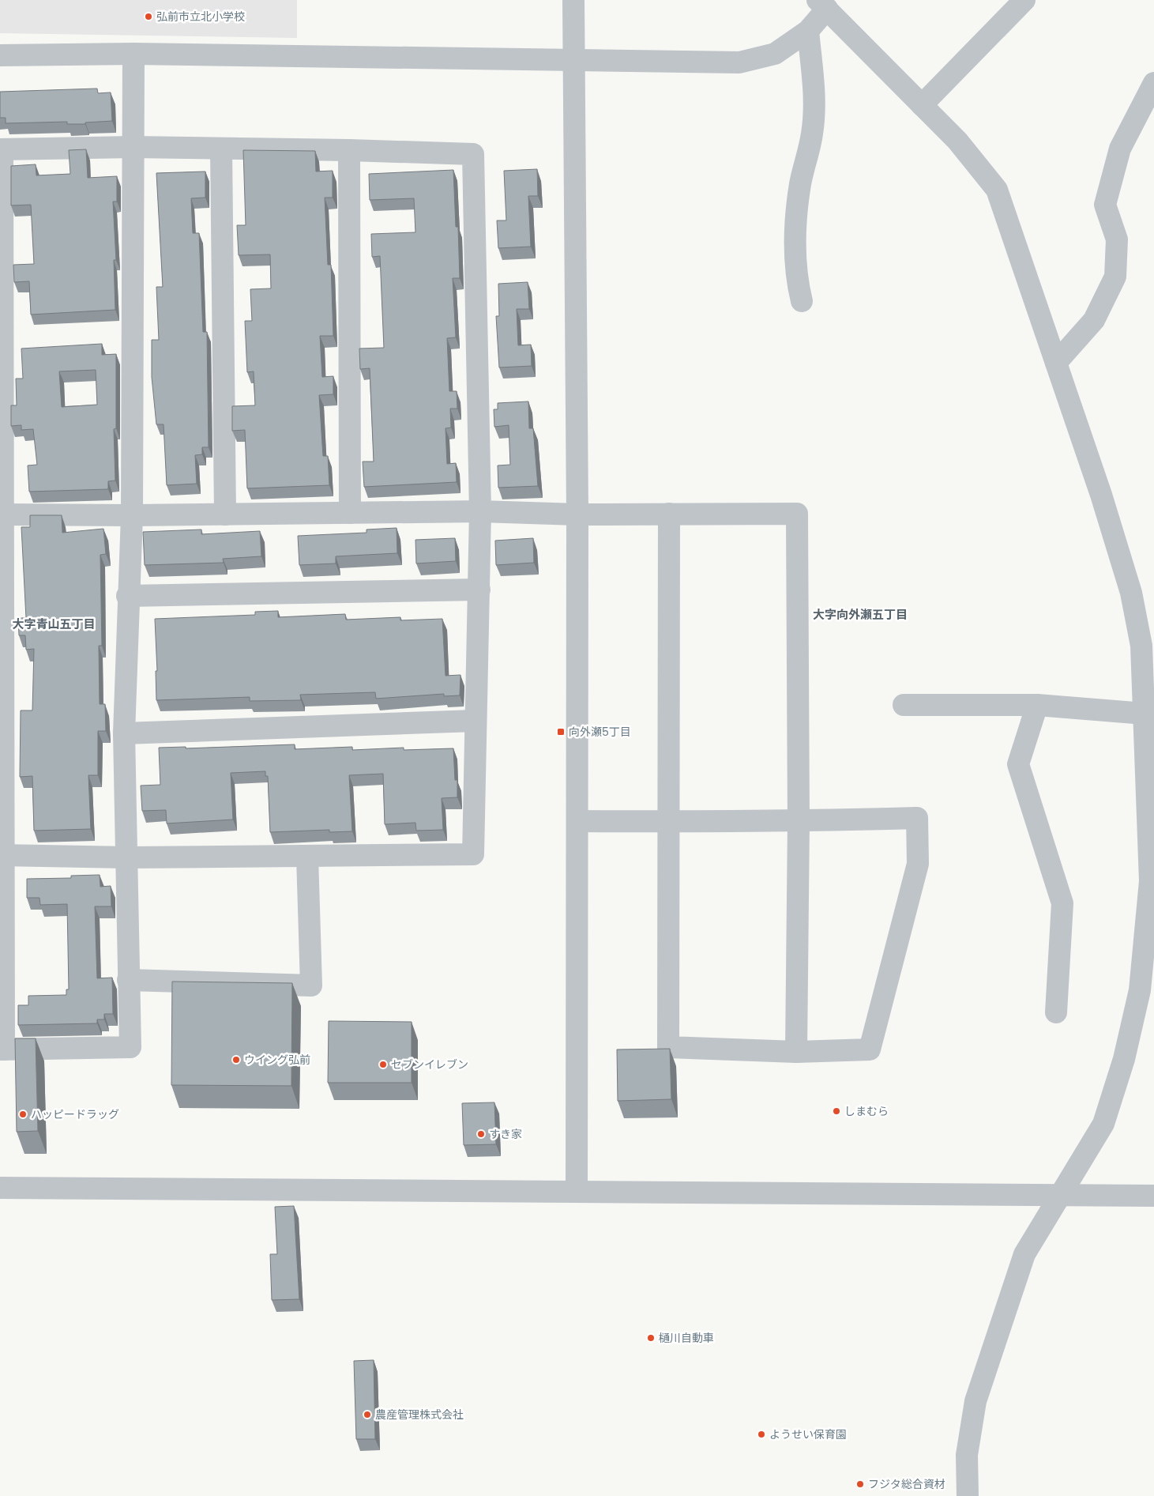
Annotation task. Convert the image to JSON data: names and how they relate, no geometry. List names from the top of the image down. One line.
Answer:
{"districts":["大字向外瀬五丁目","大字青山五丁目"],"places":{"other":["弘前市立北小学校","ウイング弘前","セブンイレブン","しまむら","ハッピードラッグ","すき家","樋川自動車","農産管理株式会社","ようせい保育園","フジタ総合資材"],"transit":["向外瀬5丁目"]}}
